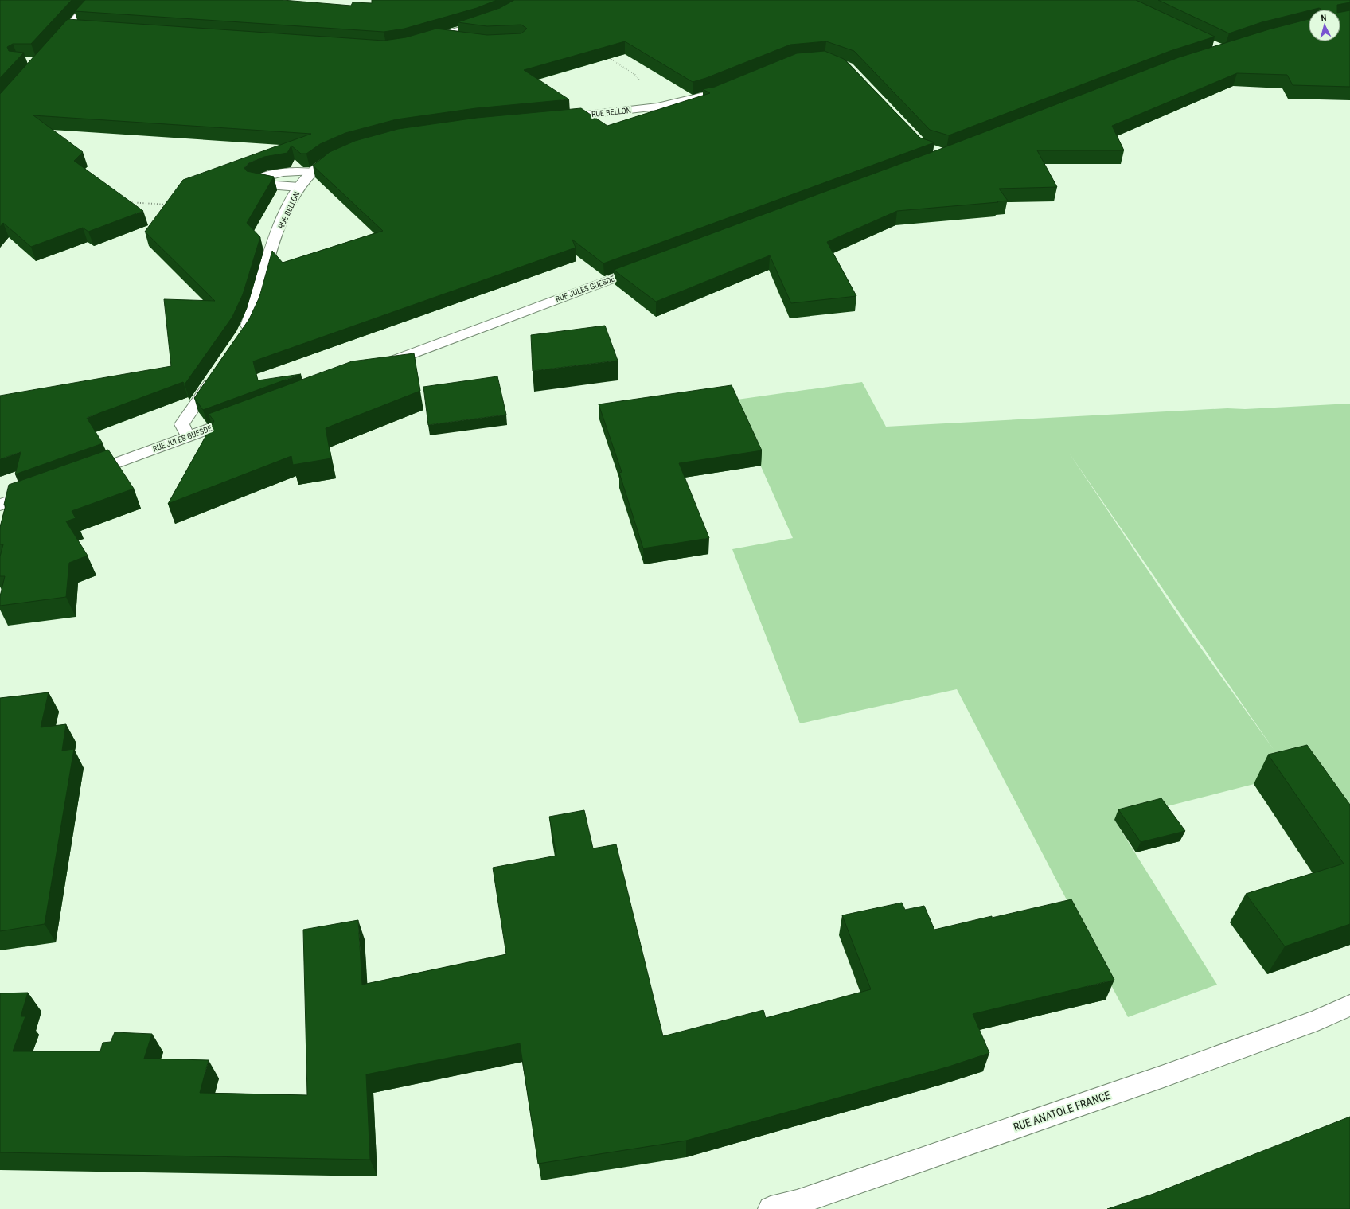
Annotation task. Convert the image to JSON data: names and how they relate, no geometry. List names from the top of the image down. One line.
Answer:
{"streets":{"street":["RUE BELLON","RUE JULES GUESDE","RUE ANATOLE FRANCE"]},"north":"top"}
